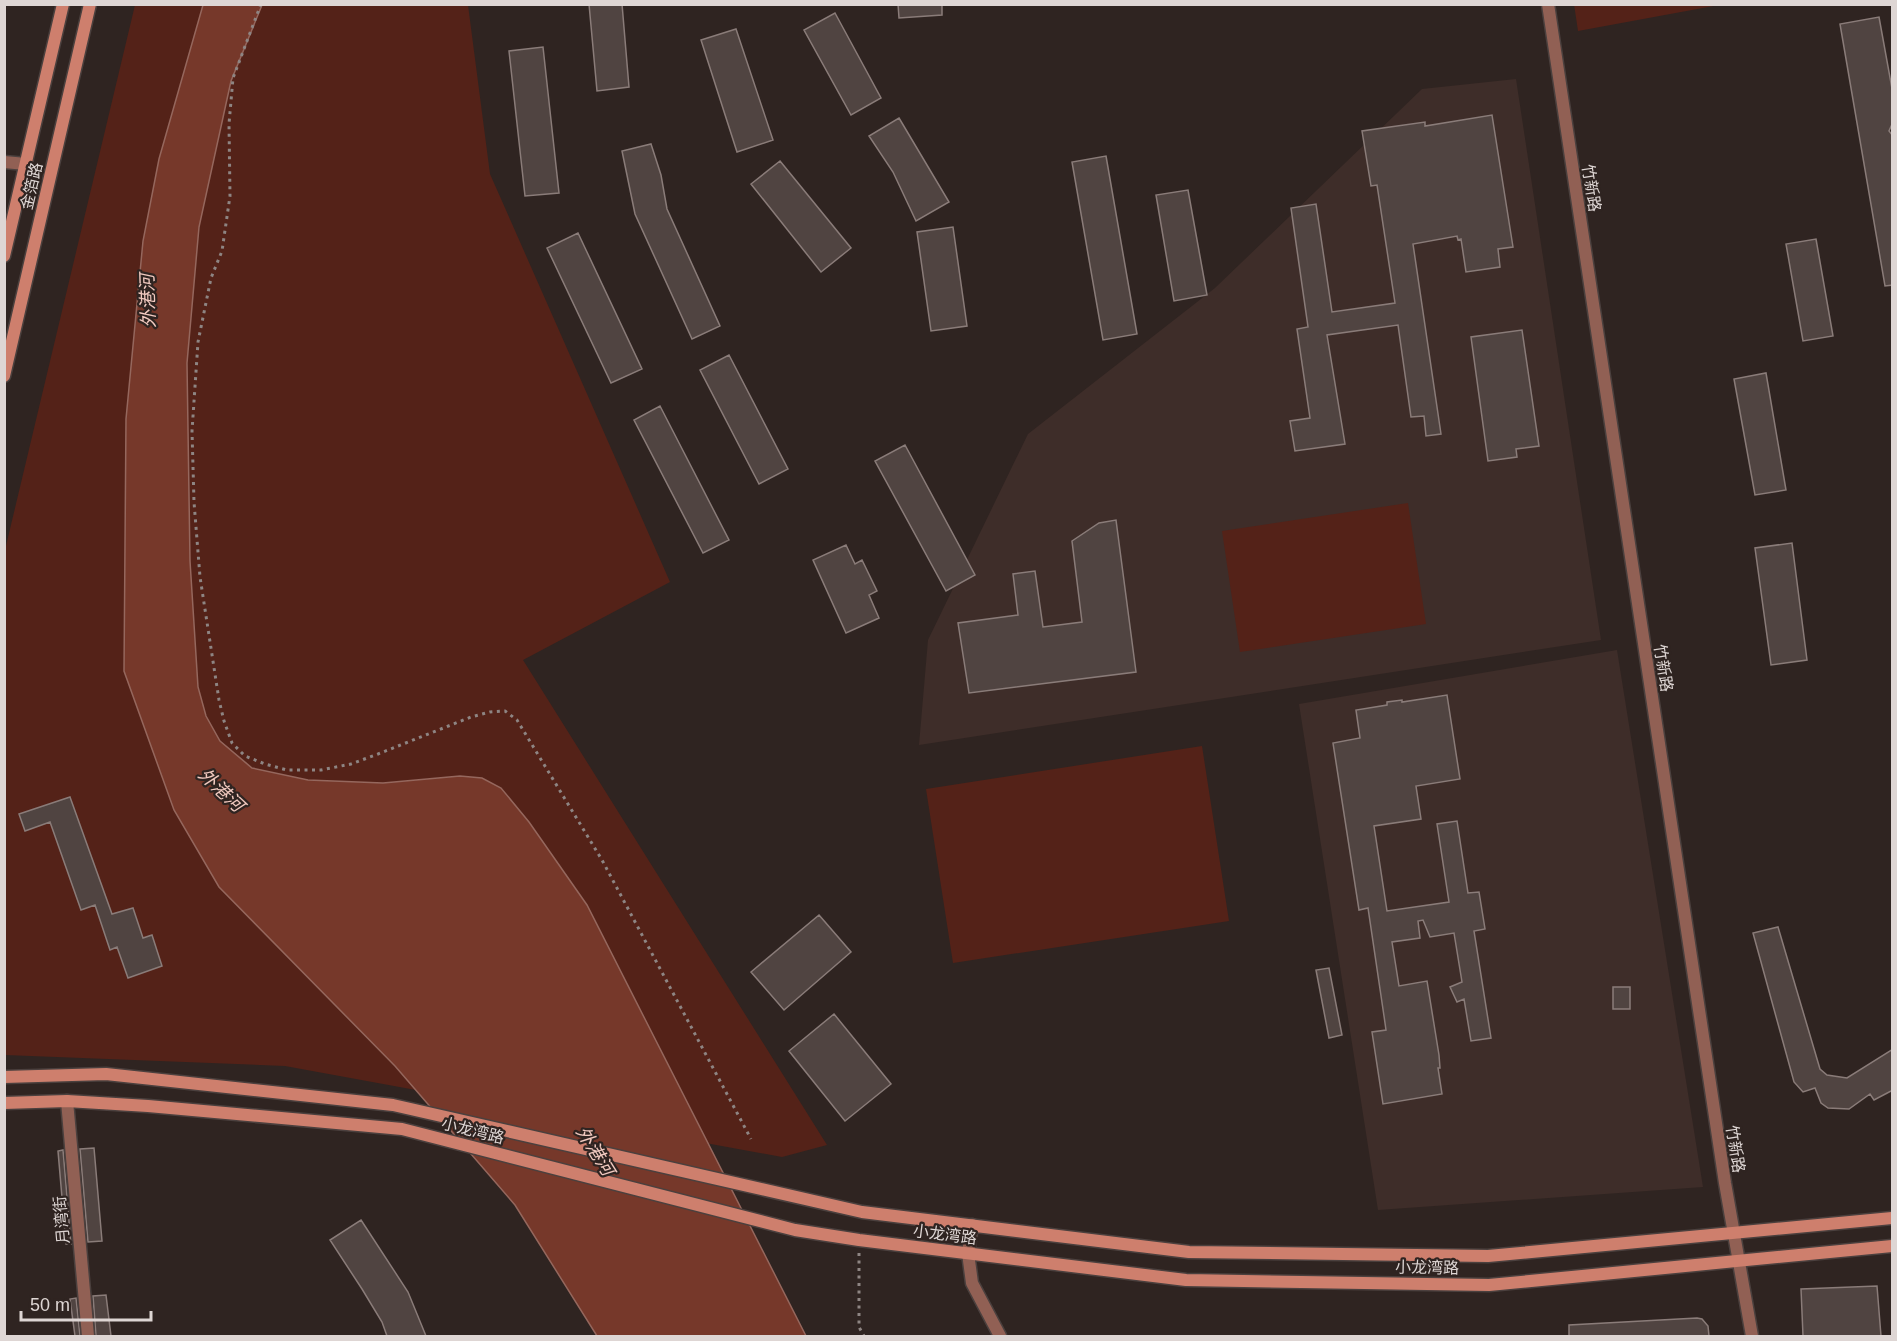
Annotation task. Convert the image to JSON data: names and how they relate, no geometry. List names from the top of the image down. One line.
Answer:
{"streets":{"main road":["金箔路","小龙湾路"],"street":["竹新路","月湾街"]},"crossings":[["竹新路","小龙湾路"],["小龙湾路","月湾街"]],"water":["外港河"],"scale_bar":"50 m"}
